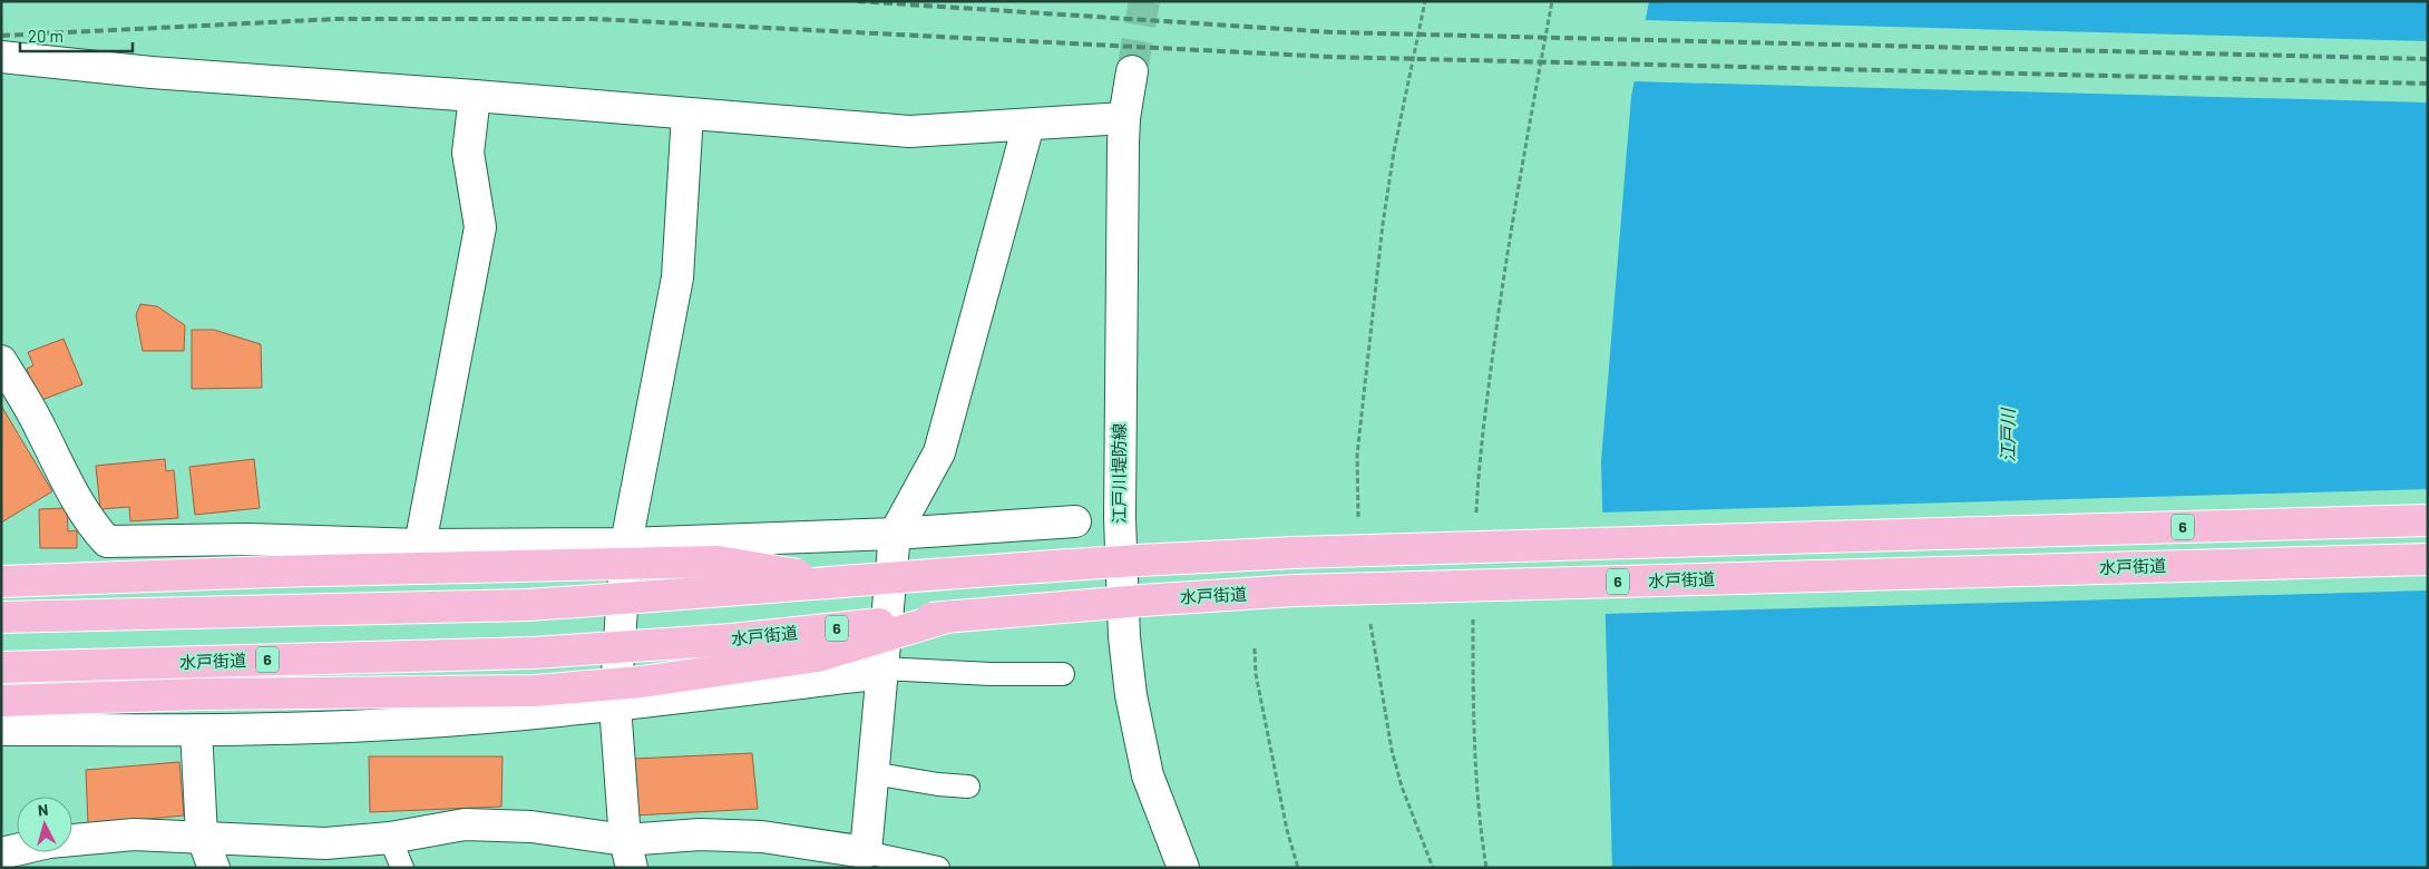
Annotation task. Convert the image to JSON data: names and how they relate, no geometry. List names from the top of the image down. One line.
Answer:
{"streets":{"highway":["6","水戸街道"],"street":["江戸川堤防線"]},"water":["江戸川"],"scale_bar":"20 m","north":"top"}
